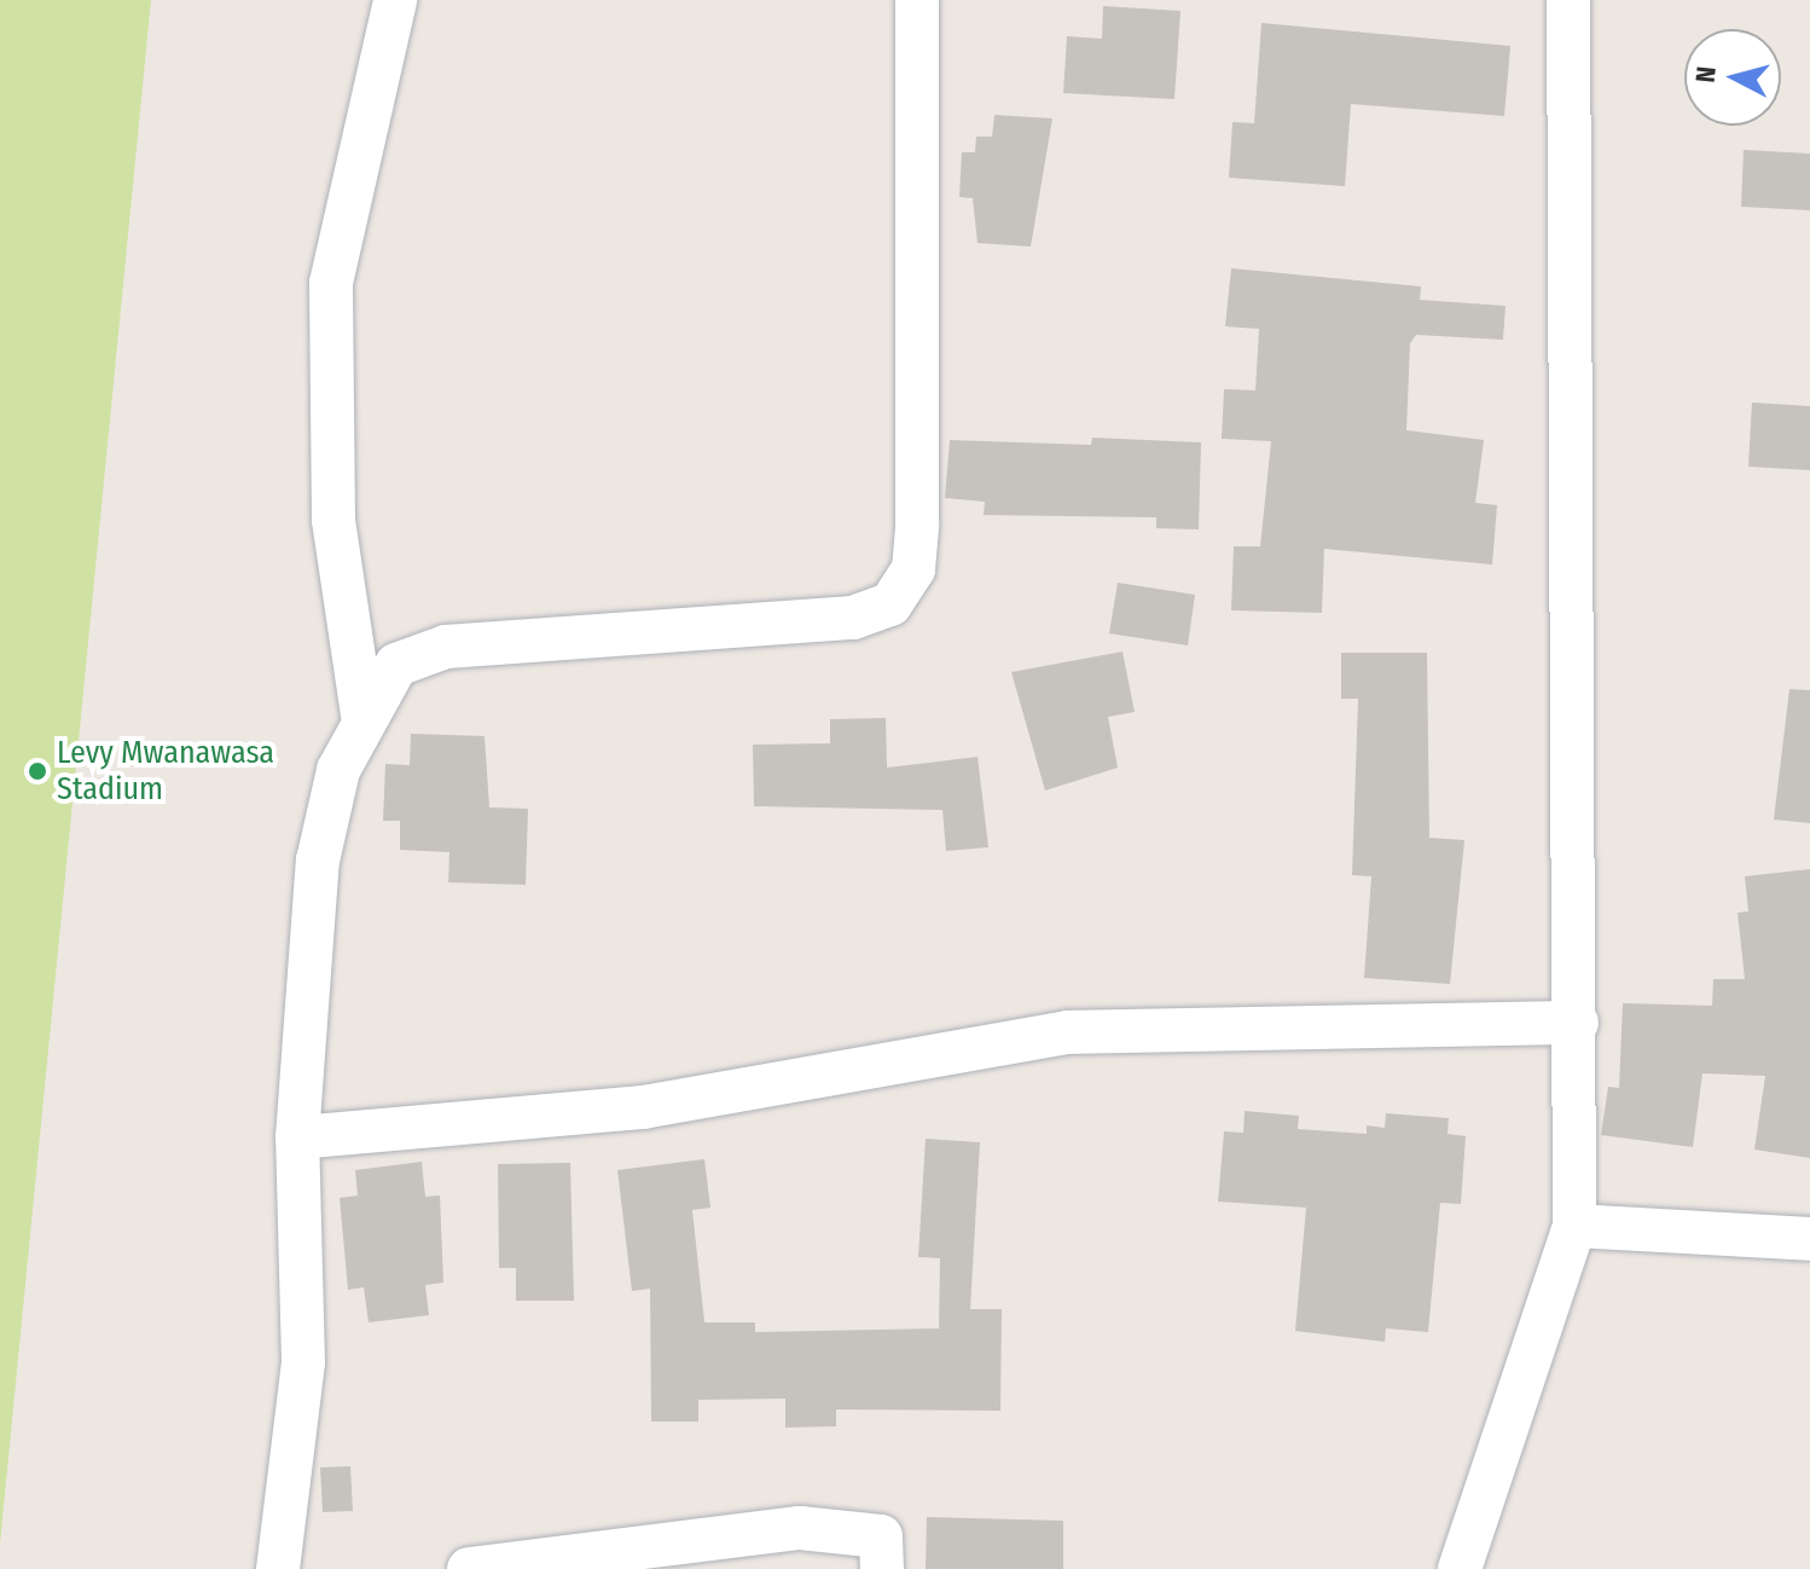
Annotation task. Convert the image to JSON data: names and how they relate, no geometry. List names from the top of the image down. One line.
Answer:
{"places":["Levy Mwanawasa Stadium"],"north":"left"}
